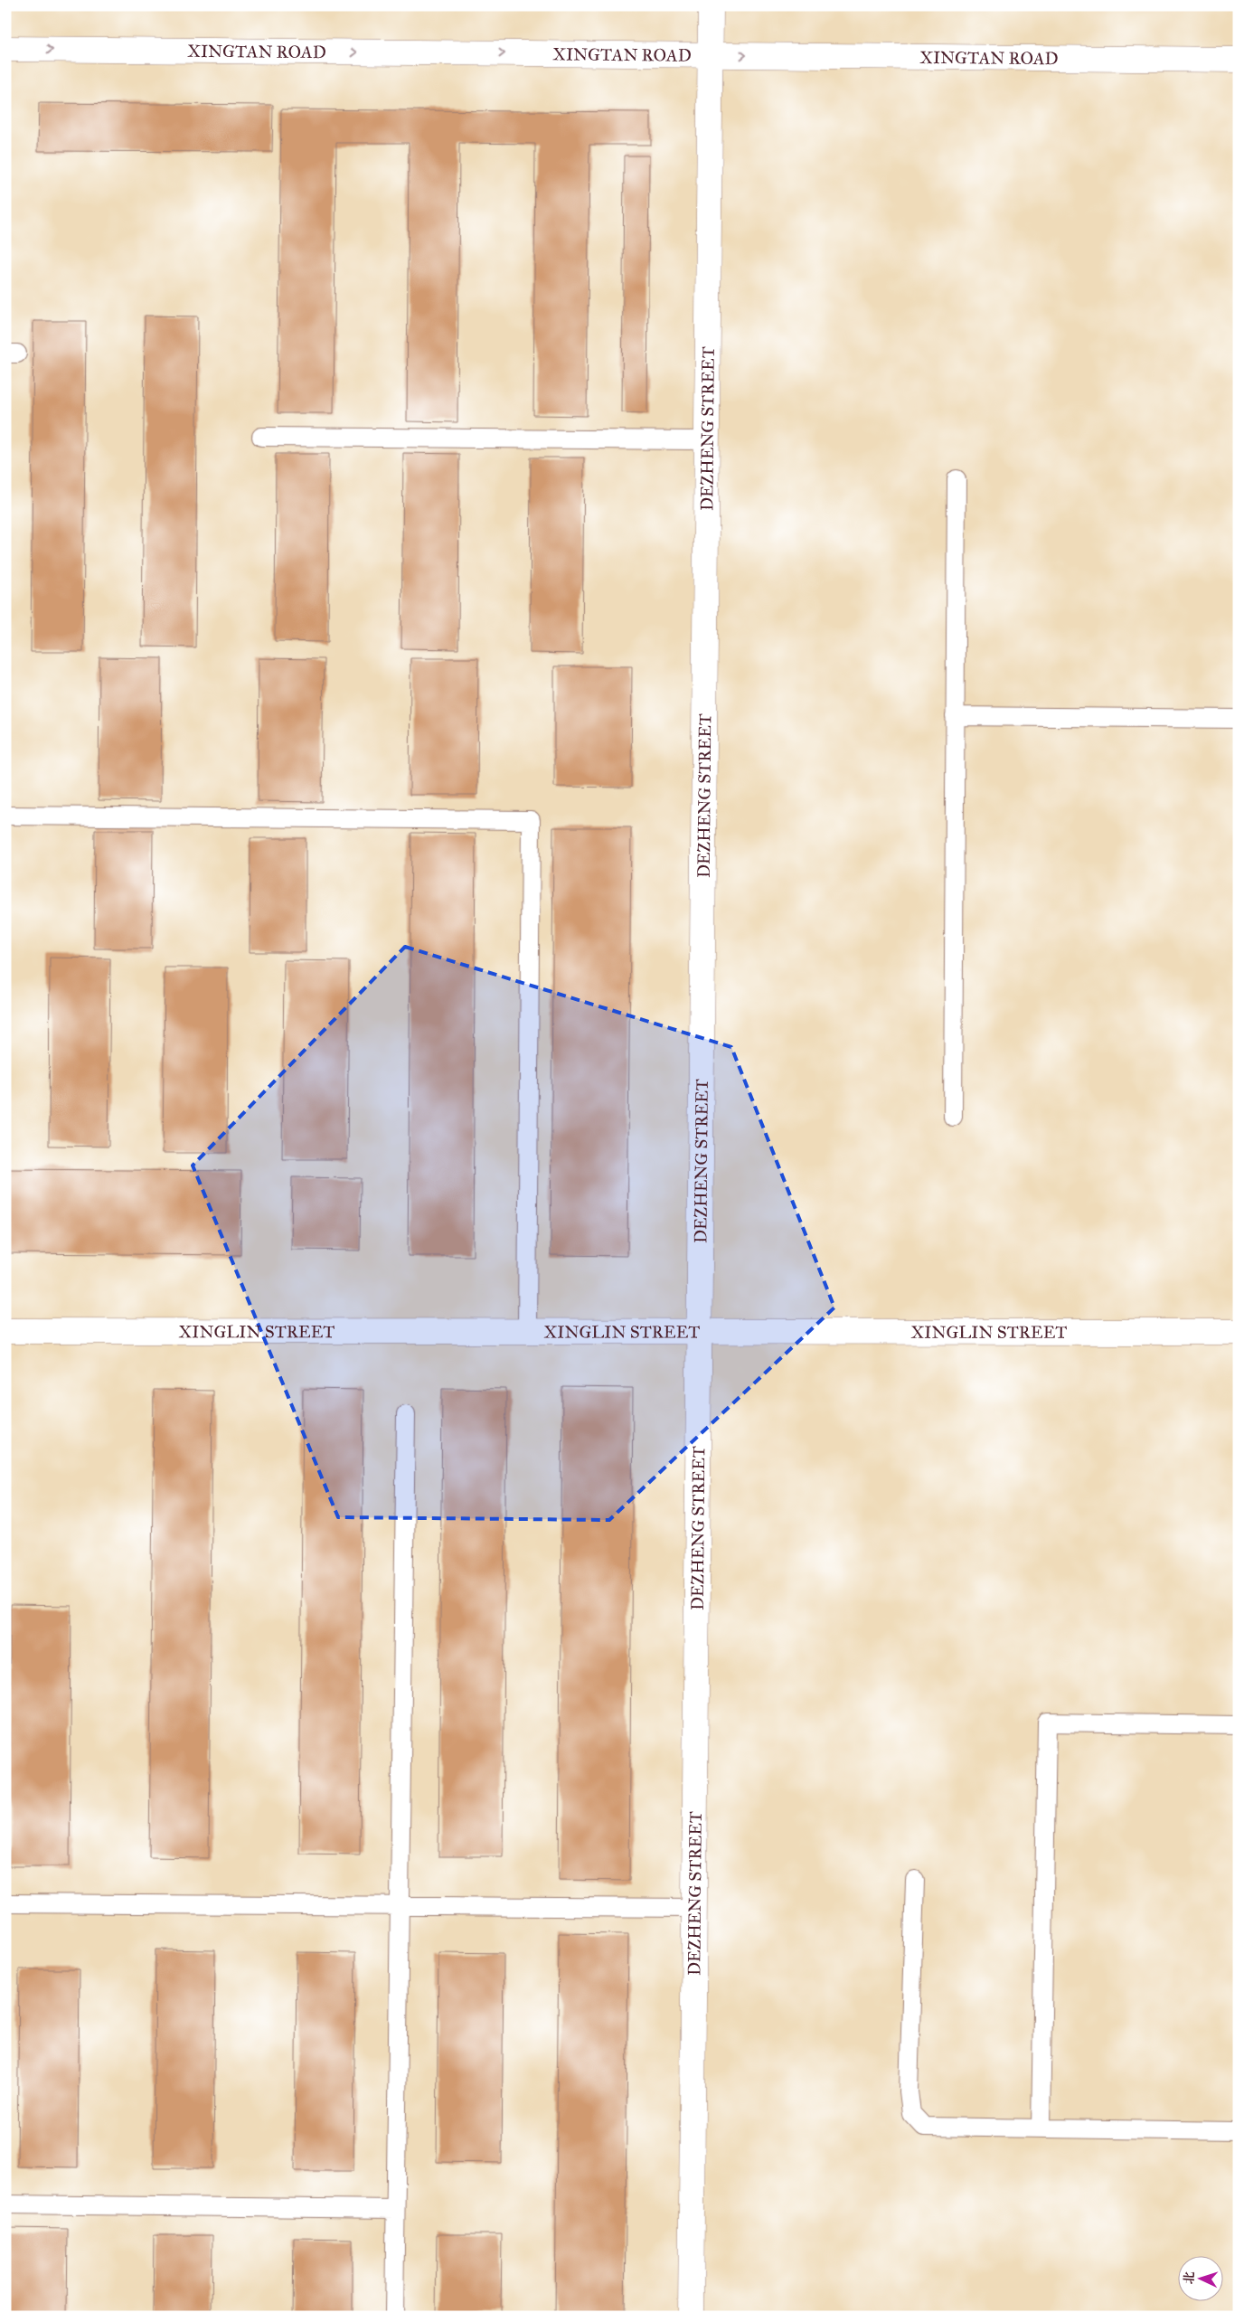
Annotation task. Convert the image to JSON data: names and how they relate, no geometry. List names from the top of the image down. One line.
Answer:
{"streets":{"street":["XINGTAN ROAD","DEZHENG STREET","XINGLIN STREET"]},"crossings":[["XINGTAN ROAD","DEZHENG STREET"],["DEZHENG STREET","XINGLIN STREET"]],"one_way":["XINGTAN ROAD"],"north":"left"}
